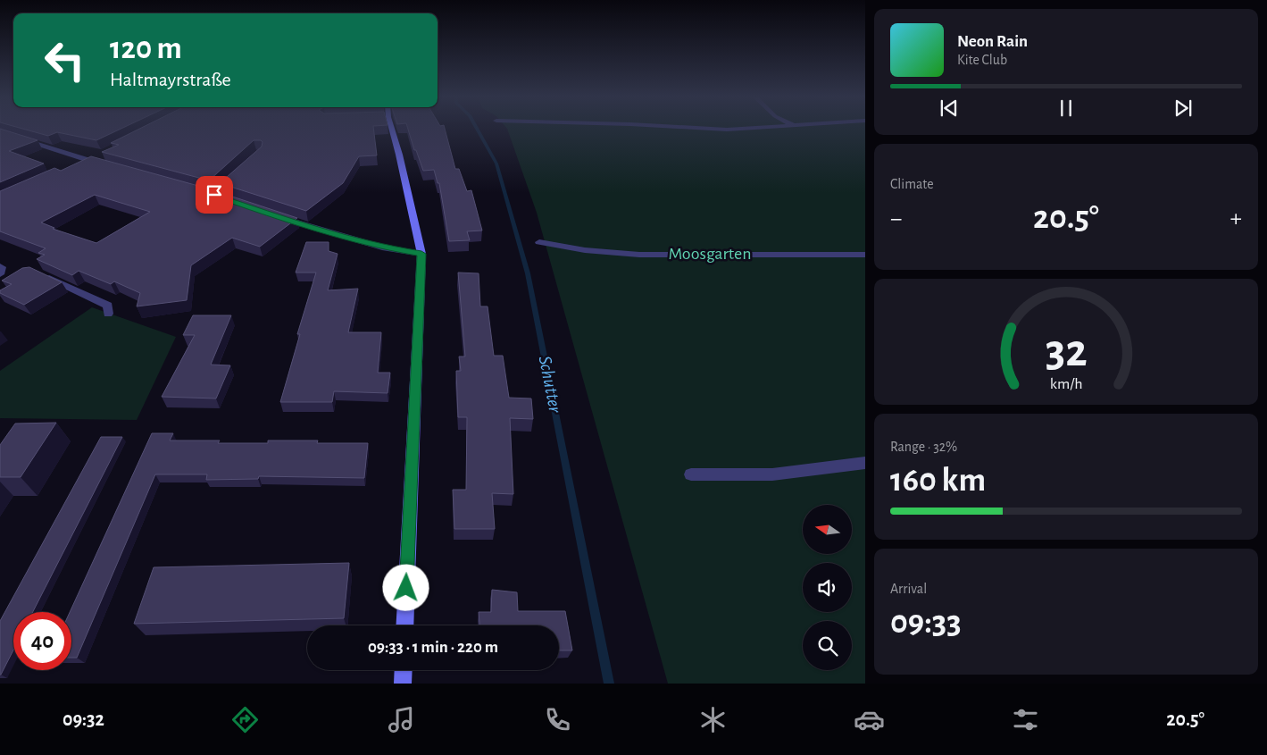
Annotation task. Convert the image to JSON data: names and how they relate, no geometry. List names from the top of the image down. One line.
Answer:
{"water":["Schutter"],"parks":["Moosgarten"],"north":"left","page":{"turn":["120 m","Haltmayrstraße"],"song":["Neon Rain","Kite Club"],"tile":["Climate",["Range · 32%","160 km"],["Arrival","09:33"]],"heat":["−","20.5°","+"],"limit":"40","trip":"09:33 · 1 min · 220 m","tabs":["09:32","20.5°"],"gauge":["32","km/h"]}}
